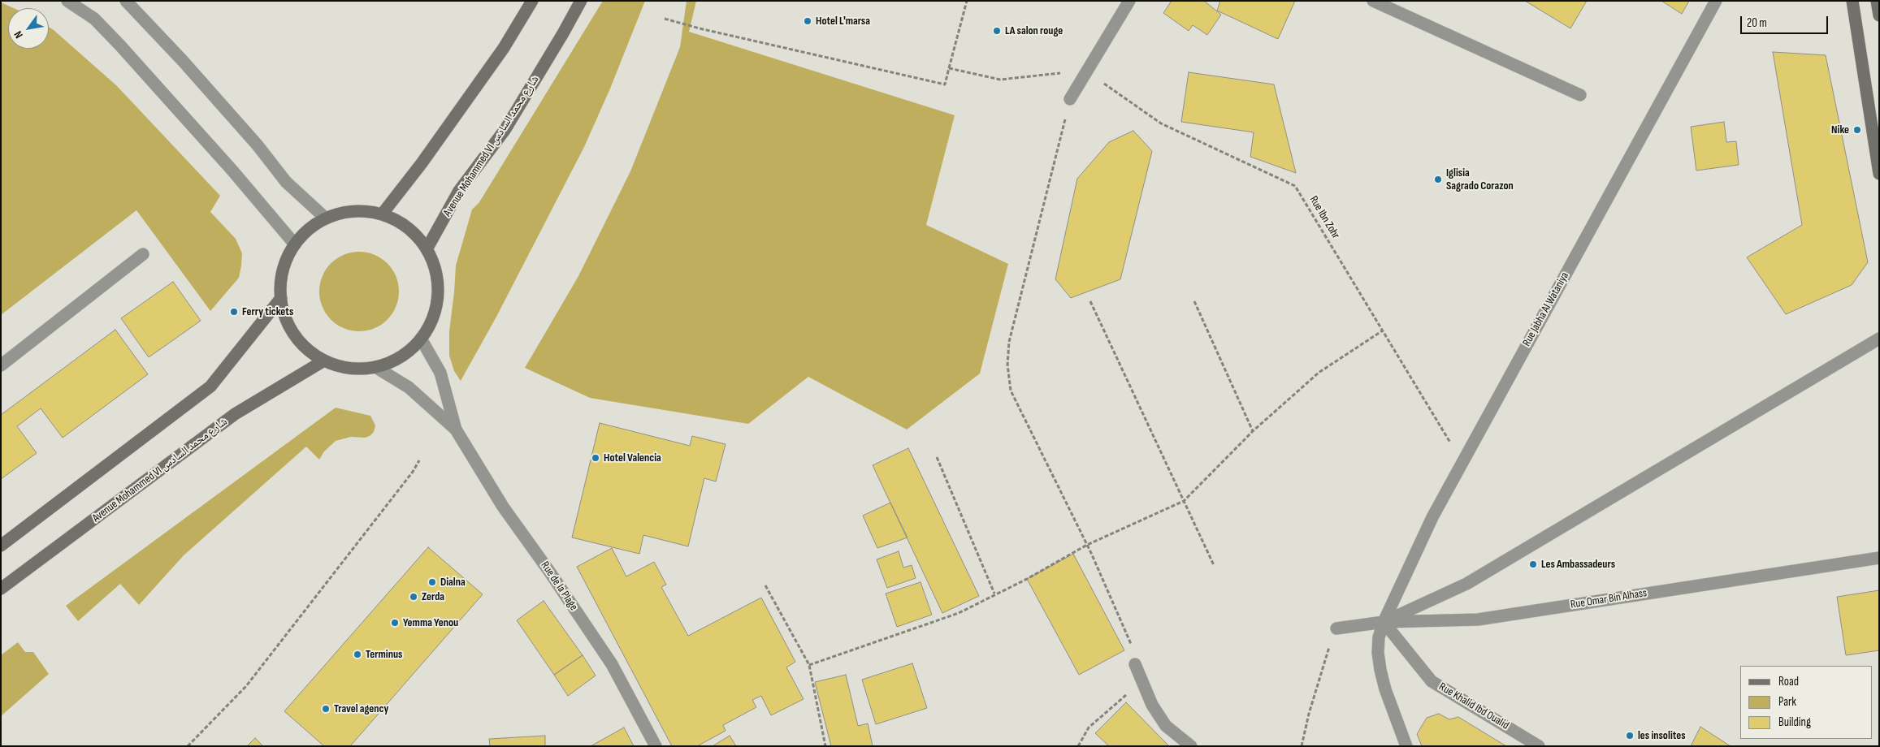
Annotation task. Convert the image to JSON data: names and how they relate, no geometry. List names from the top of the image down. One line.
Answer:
{"streets":{"main road":["Avenue Mohammed VI شارع محمد السادس"],"street":["Rue Jabha Al Wataniya","Rue de la Plage","Rue Omar Bin Alhass","Rue Khalid Ibd Oualid"],"path":["Rue Ibn Zohr"]},"crossings":[["Rue Ibn Zohr","Rue Jabha Al Wataniya"],["Rue Jabha Al Wataniya","Rue Omar Bin Alhass"],["Rue Jabha Al Wataniya","Rue Khalid Ibd Oualid"],["Rue Omar Bin Alhass","Rue Khalid Ibd Oualid"]],"places":["Hotel L'marsa","LA salon rouge","Nike","Iglisia Sagrado Corazon","Ferry tickets","Hotel Valencia","Les Ambassadeurs","Dialna","Zerda","Yemma Yenou","Terminus","Travel agency","les insolites"],"legend":["Road","Park","Building"],"scale_bar":"20 m","north":"bottom left"}
